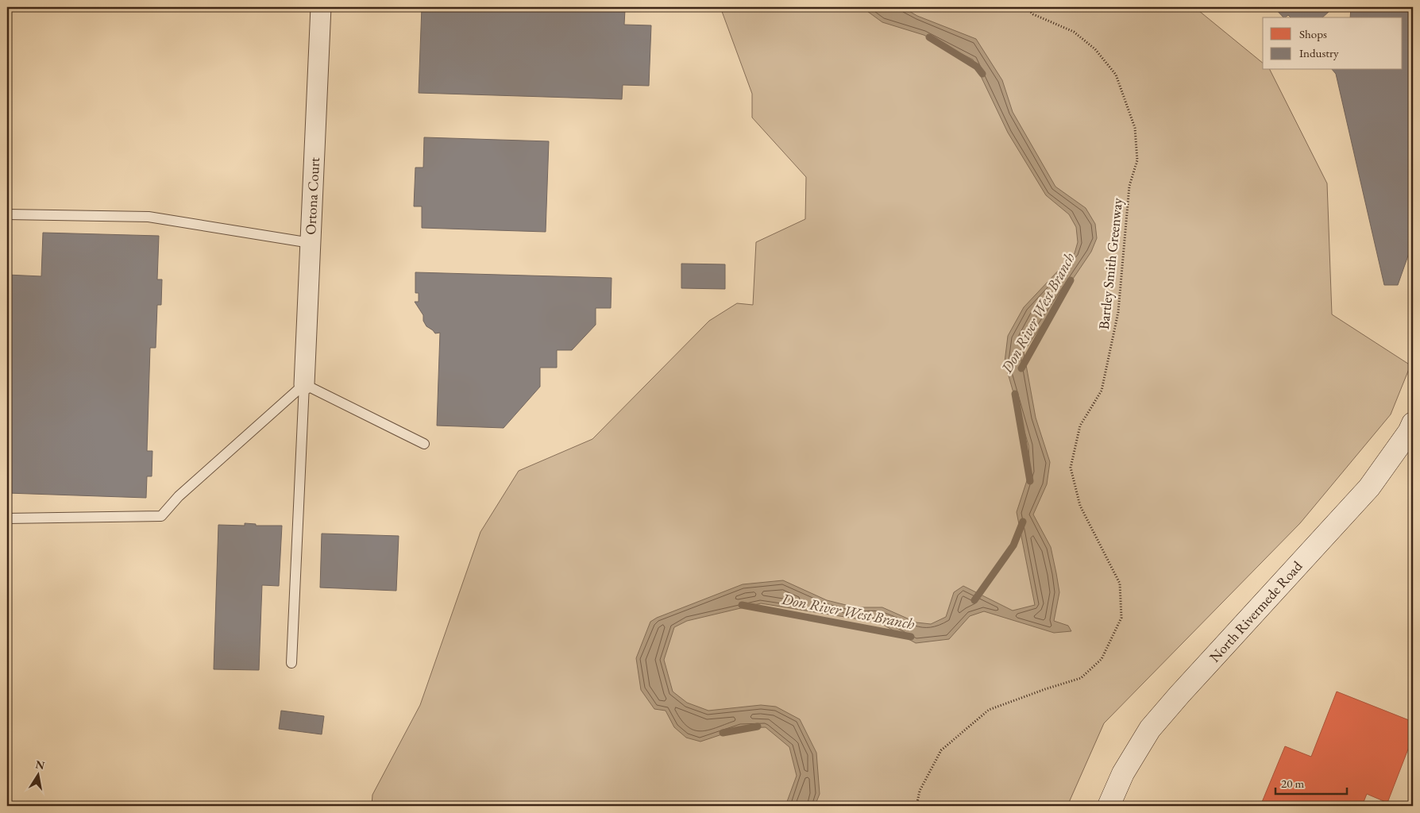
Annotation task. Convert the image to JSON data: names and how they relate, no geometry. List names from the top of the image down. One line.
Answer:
{"streets":{"street":["Ortona Court","North Rivermede Road"],"path":["Bartley Smith Greenway"]},"water":["Don River West Branch"],"legend":["Shops","Industry"],"scale_bar":"20 m","north":"top"}
